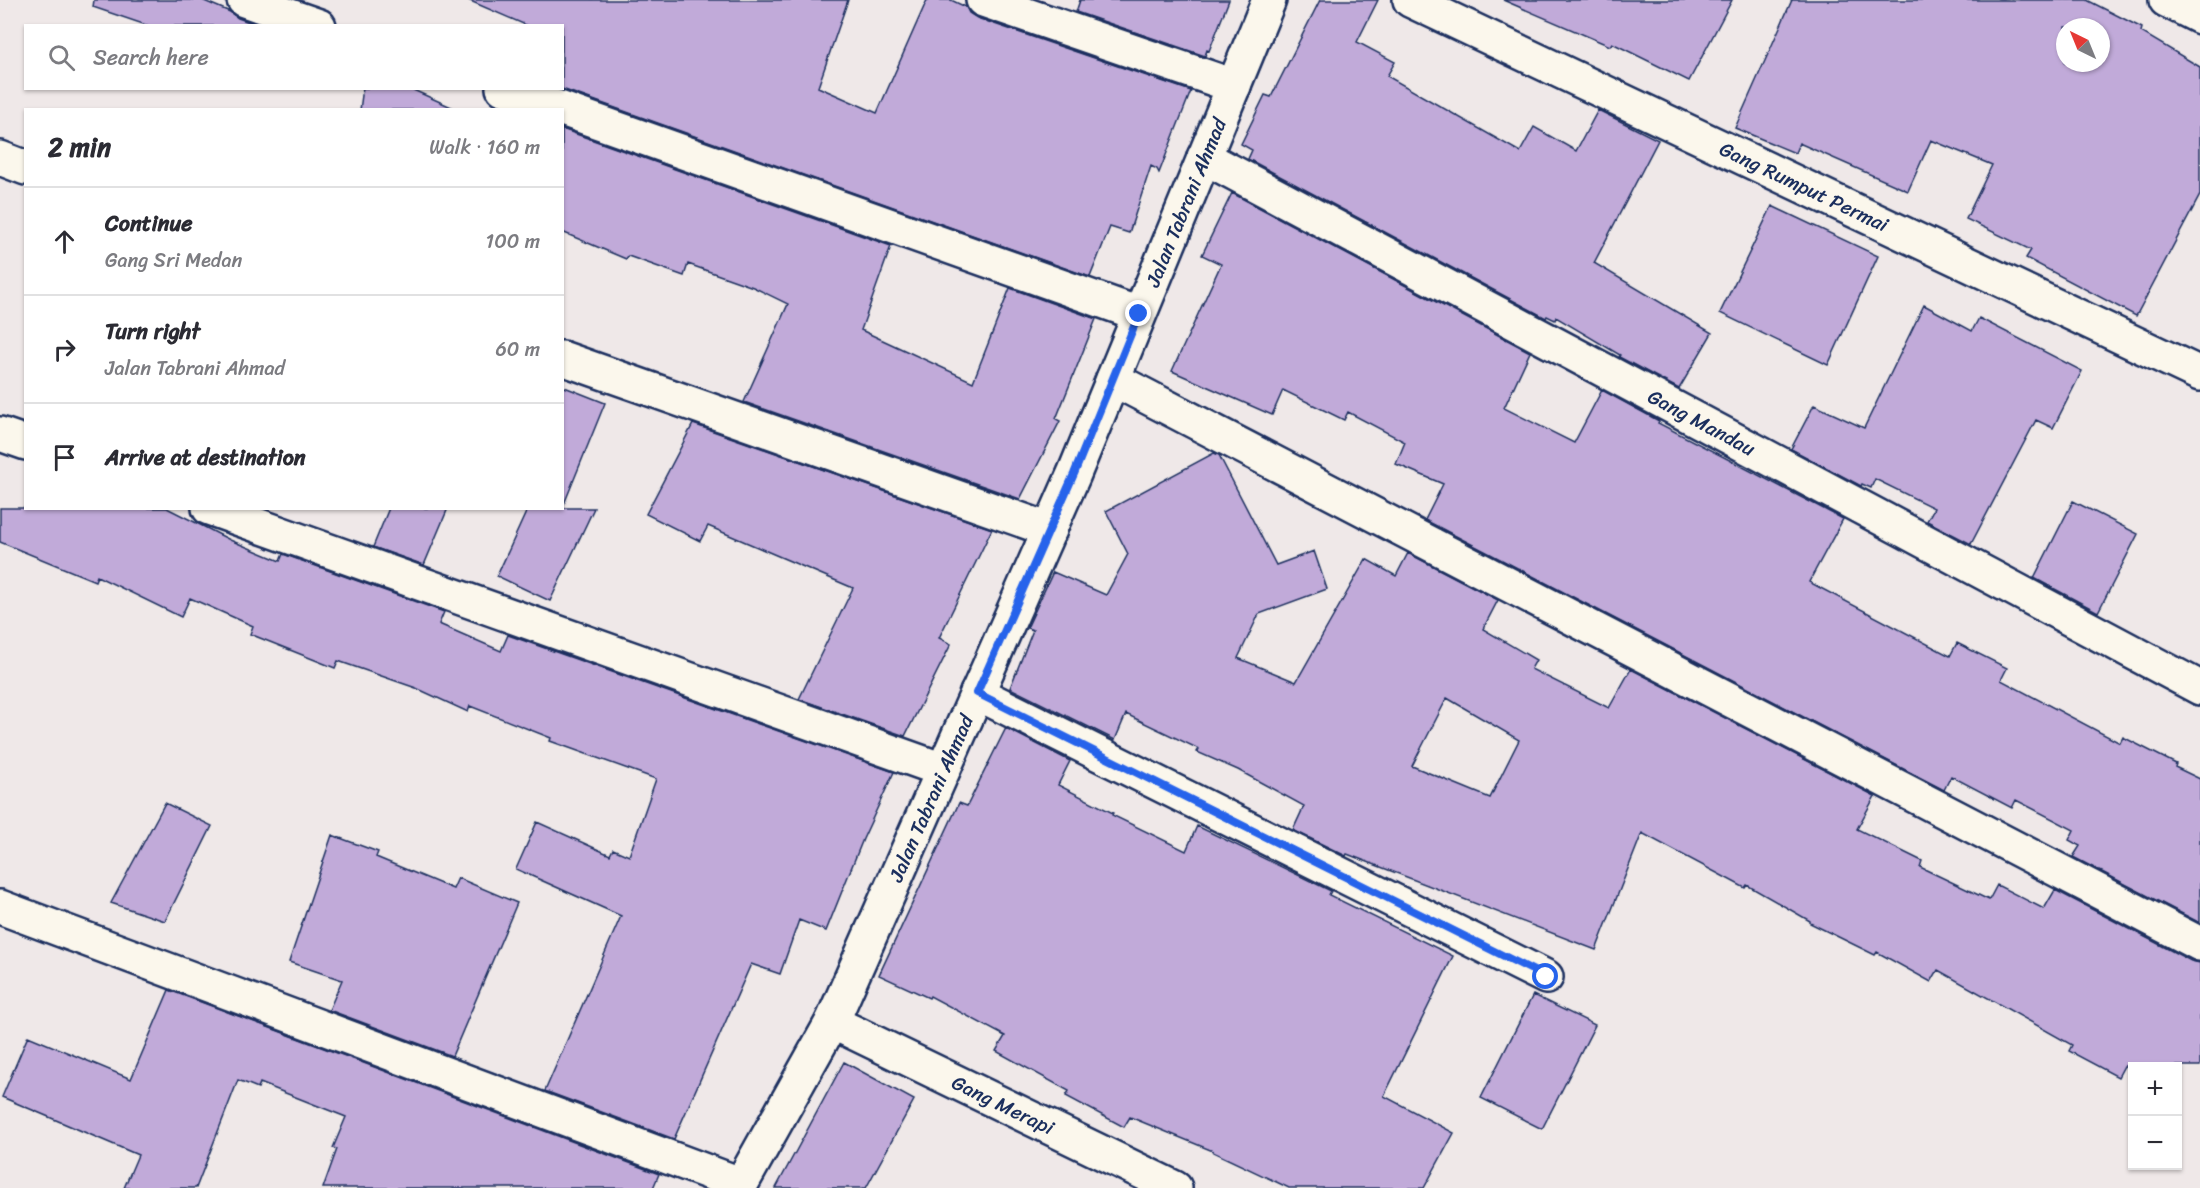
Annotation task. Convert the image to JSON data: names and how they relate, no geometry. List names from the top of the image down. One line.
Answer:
{"streets":{"street":["Gang Rumput Permai","Jalan Tabrani Ahmad","Gang Mandau","Gang Merapi"]},"crossings":[["Jalan Tabrani Ahmad","Gang Mandau"],["Jalan Tabrani Ahmad","Gang Merapi"]],"north":"top left","page":{"search":"Search here","heading":["2 min","Walk · 160 m"],"list":[["Continue","Gang Sri Medan","100 m"],["Turn right","Jalan Tabrani Ahmad","60 m"],"Arrive at destination"],"map_buttons":["+","−"]}}
